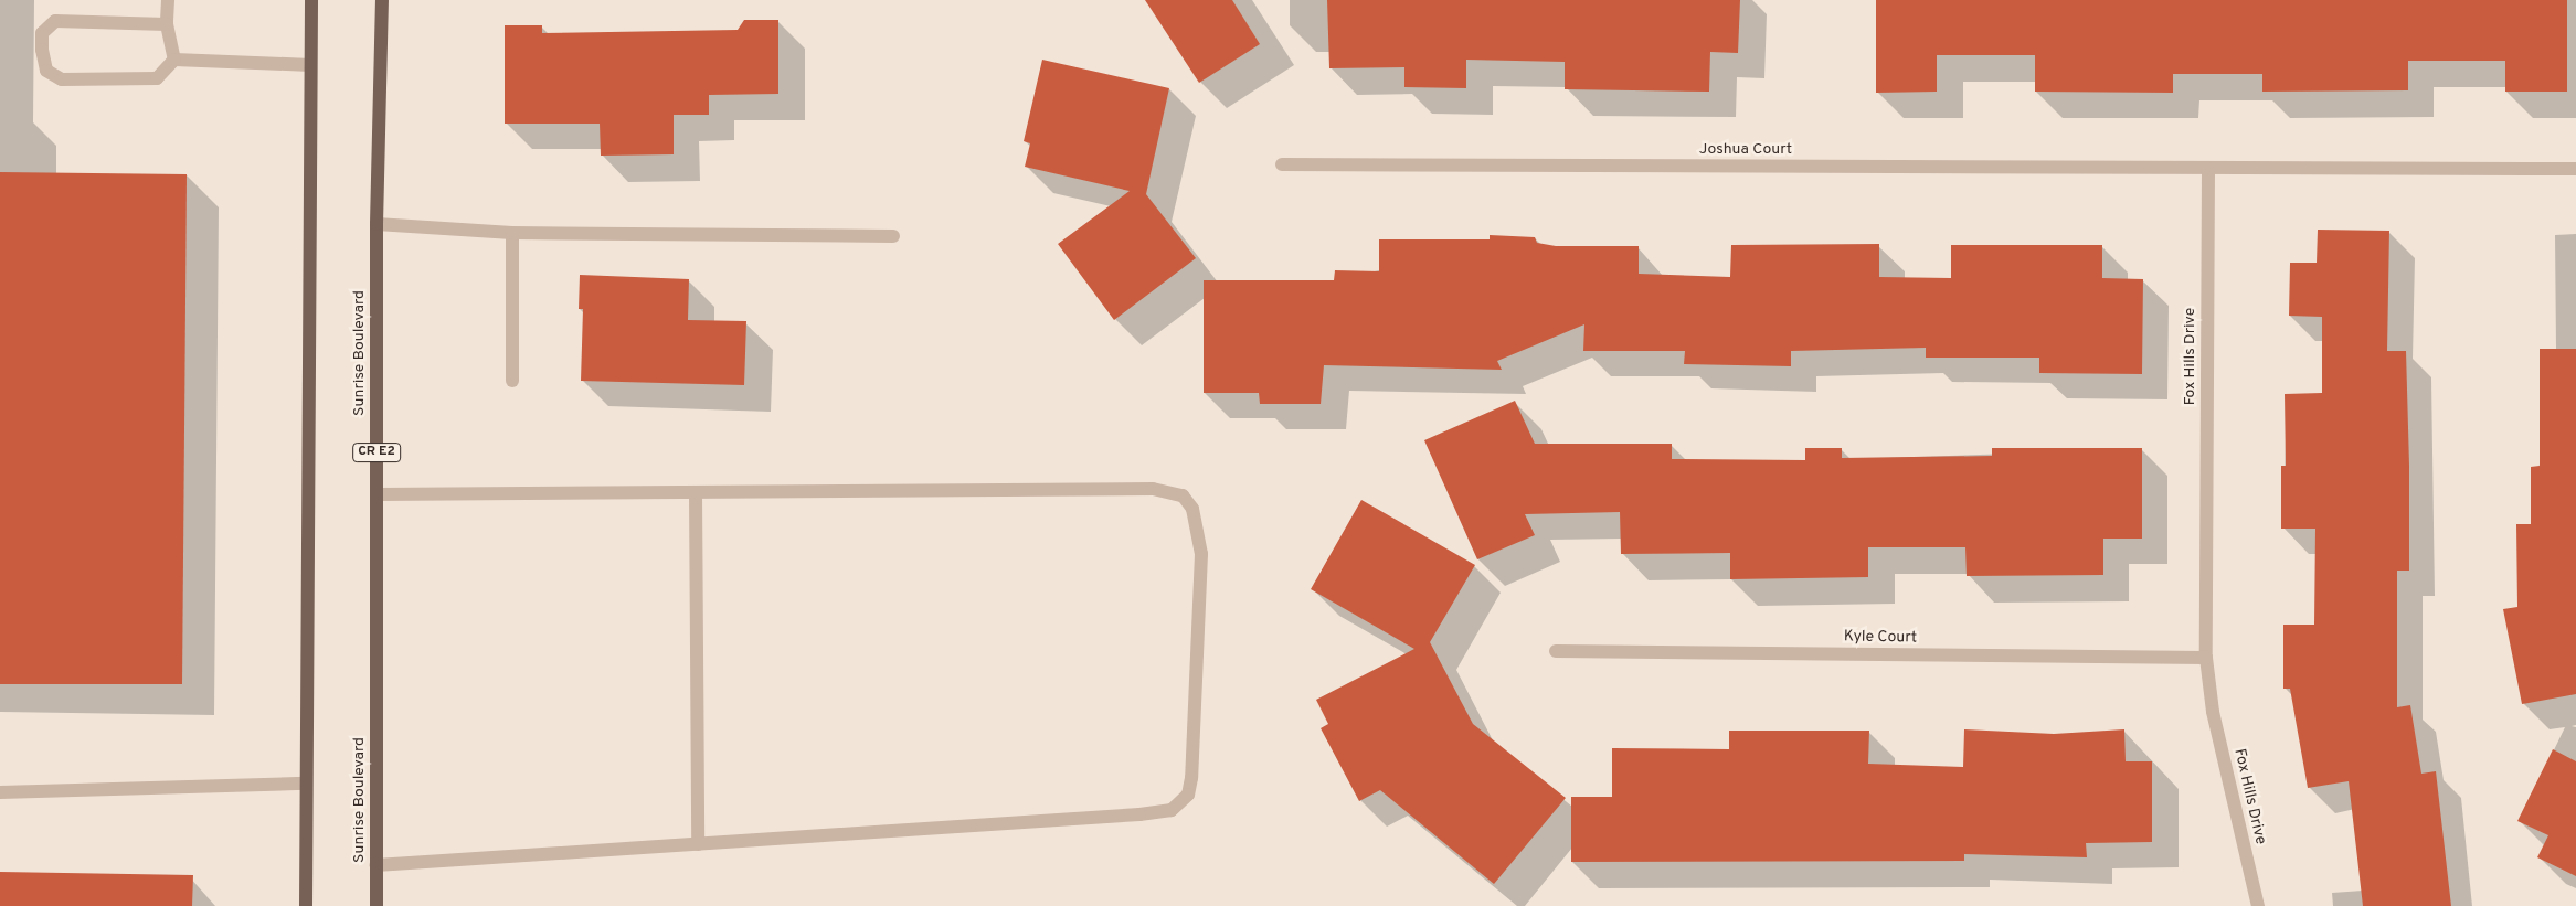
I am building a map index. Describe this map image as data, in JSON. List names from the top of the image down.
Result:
{
  "streets": {
    "main road": ["Sunrise Boulevard", "CR E2"],
    "street": ["Joshua Court", "Fox Hills Drive", "Kyle Court"]
  },
  "crossings": [
    ["Joshua Court", "Fox Hills Drive"],
    ["Fox Hills Drive", "Kyle Court"]
  ]
}
